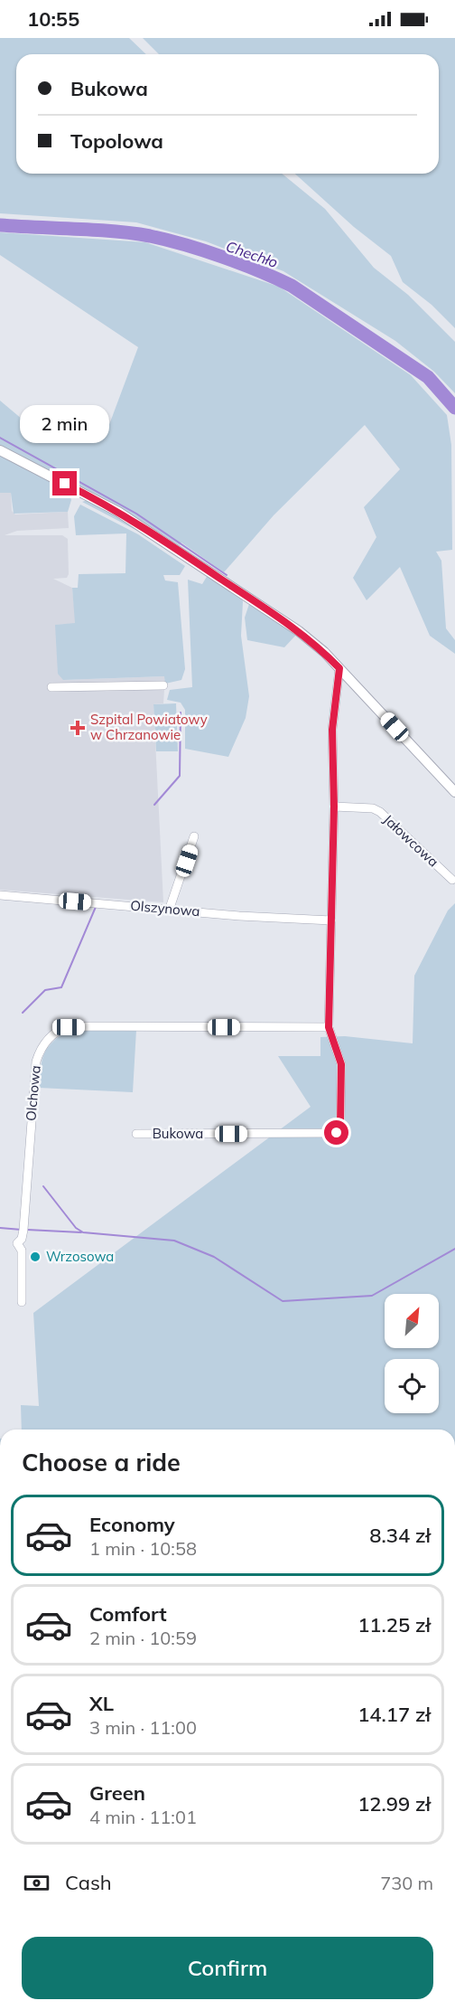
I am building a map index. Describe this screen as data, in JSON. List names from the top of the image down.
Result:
{
  "streets": {
    "street": [
      "Jałowcowa",
      "Olszynowa",
      "Olchowa",
      "Bukowa"
    ]
  },
  "crossings": [
    ["Jałowcowa", "Bukowa"],
    ["Olszynowa", "Bukowa"],
    ["Olchowa", "Bukowa"]
  ],
  "water": ["Chechło"],
  "places": {
    "health": ["Szpital Powiatowy w Chrzanowie"],
    "other": ["Wrzosowa"]
  },
  "north": "top right",
  "page": {
    "status": "10:55",
    "banner": ["Bukowa", "Topolowa"],
    "bubble": "2 min",
    "heading": "Choose a ride",
    "list": [
      {
        "name": "Economy",
        "note": "1 min · 10:58",
        "value": "8.34 zł"
      },
      {
        "name": "Comfort",
        "note": "2 min · 10:59",
        "value": "11.25 zł"
      },
      {
        "name": "XL",
        "note": "3 min · 11:00",
        "value": "14.17 zł"
      },
      {
        "name": "Green",
        "note": "4 min · 11:01",
        "value": "12.99 zł"
      }
    ],
    "pay": ["Cash", "730 m"],
    "buttons": "Confirm"
  }
}
